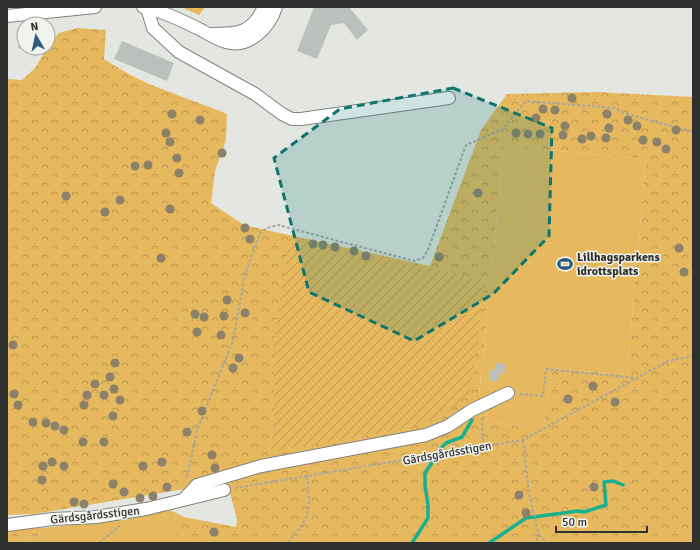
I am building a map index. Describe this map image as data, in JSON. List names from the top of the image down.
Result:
{
  "streets": {
    "street": ["Gärdsgårdsstigen"]
  },
  "places": {
    "sports": ["Lillhagsparkens idrottsplats"]
  },
  "scale_bar": "50 m",
  "north": "top"
}
